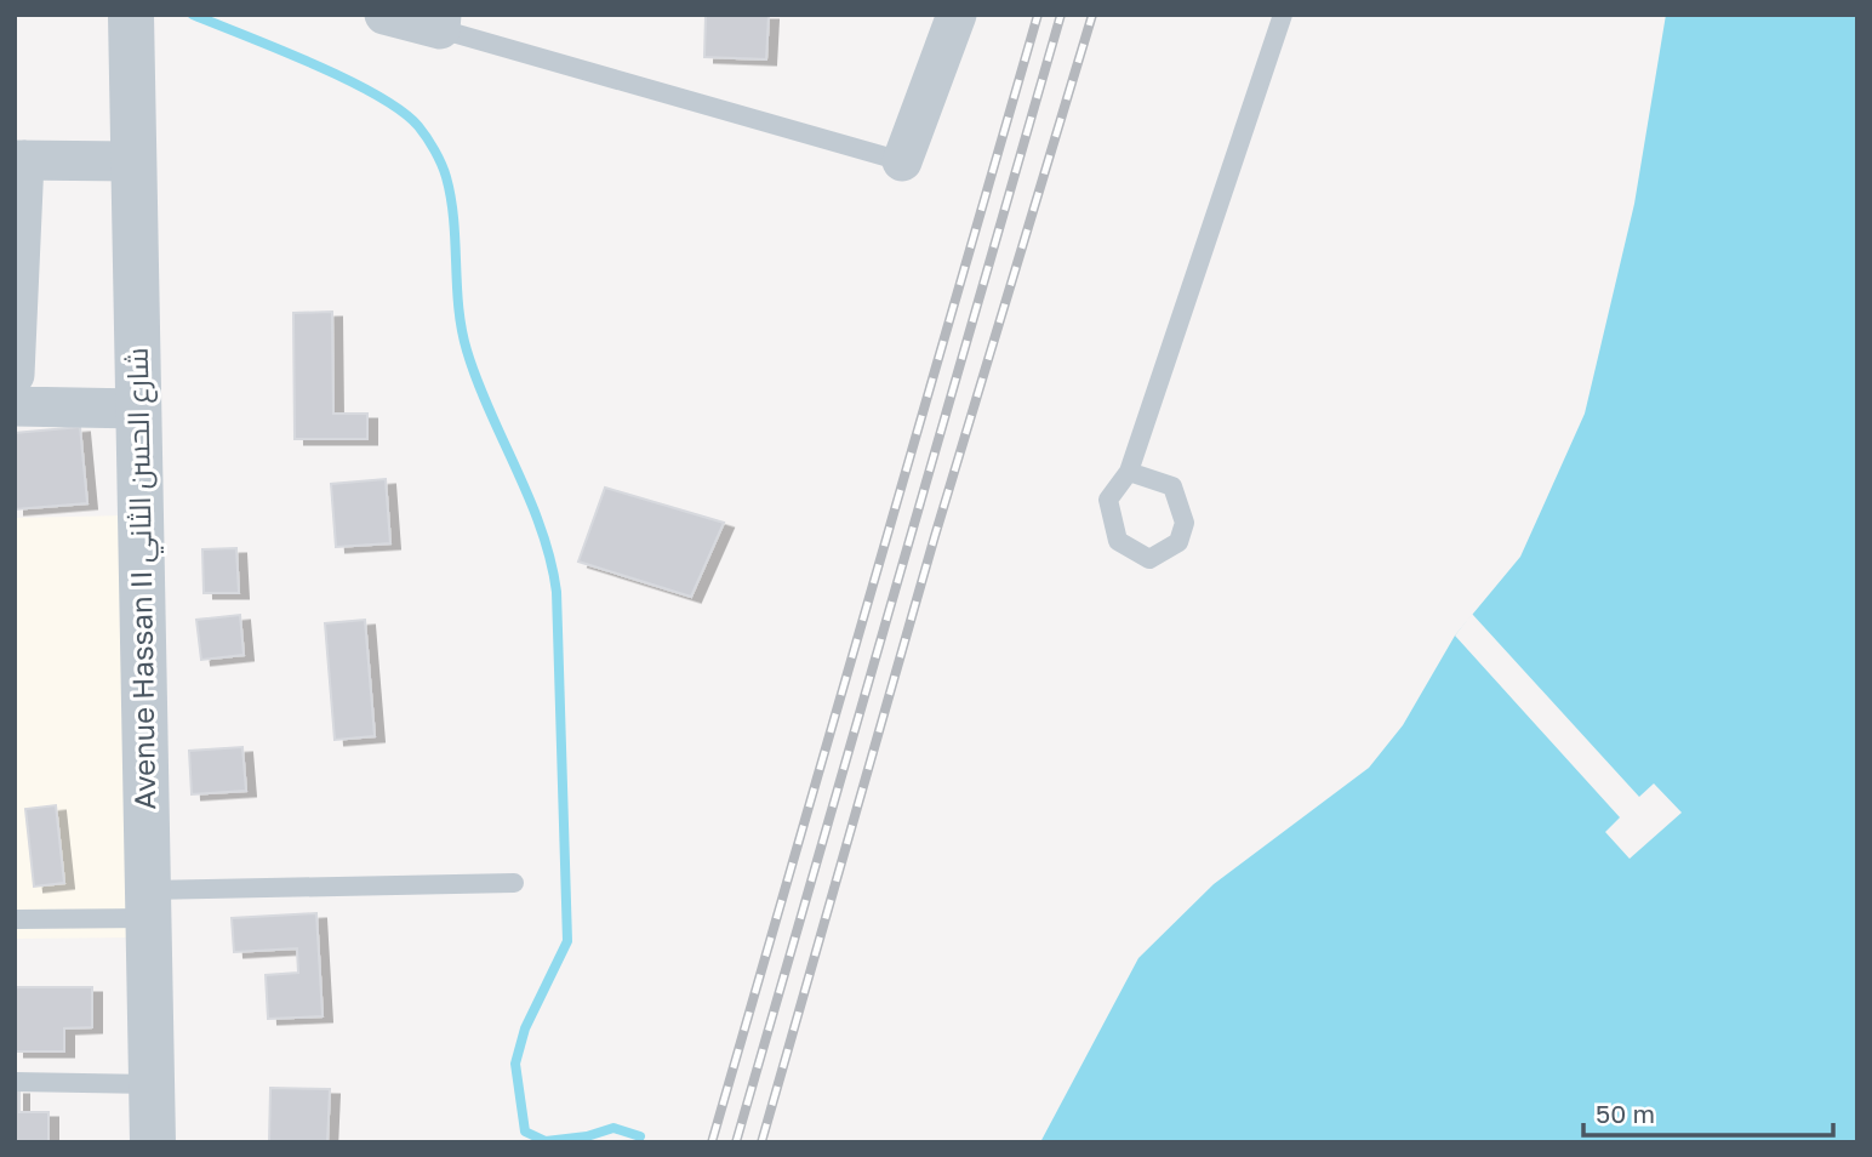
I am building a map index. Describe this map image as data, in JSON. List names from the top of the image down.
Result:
{
  "streets": {
    "street": ["Avenue Hassan II شارع الحسن الثاني"]
  },
  "scale_bar": "50 m"
}
